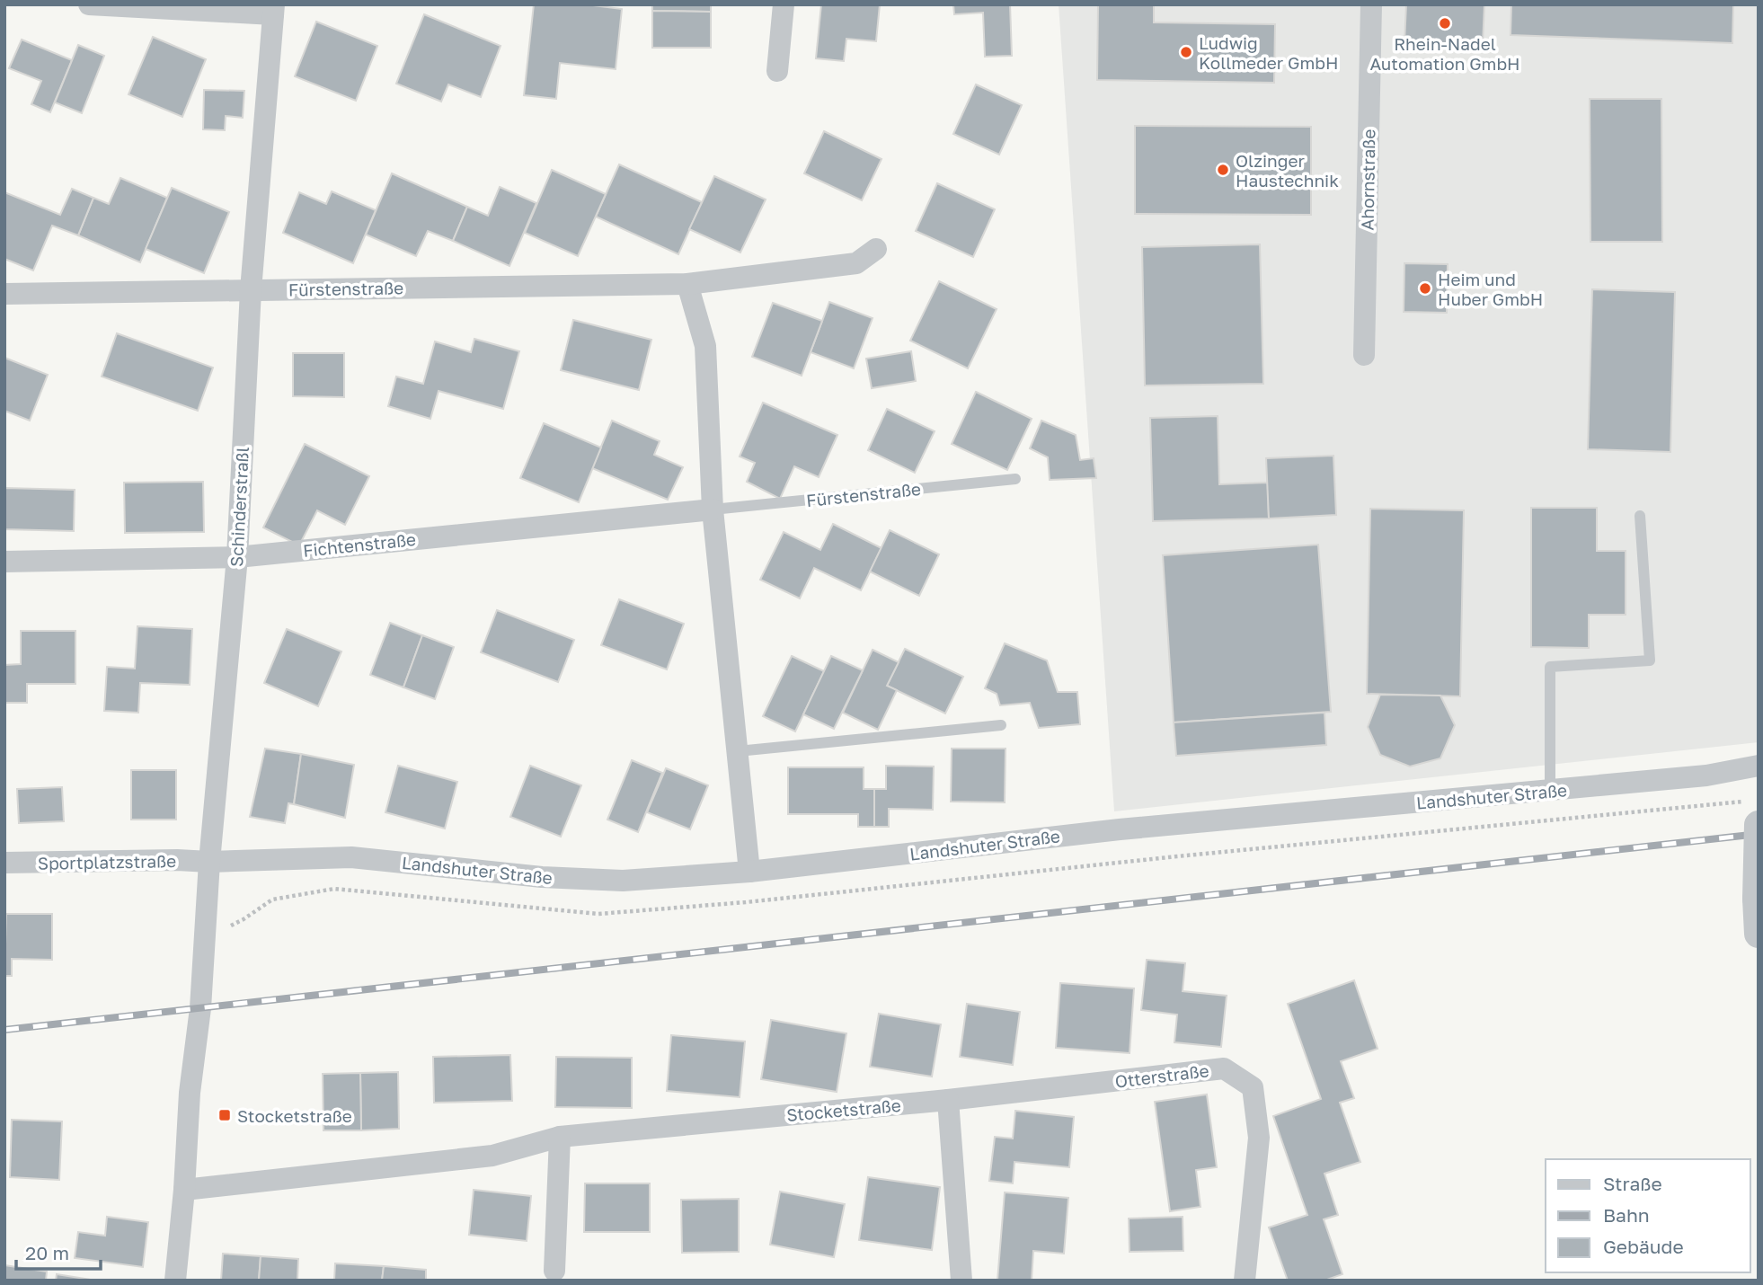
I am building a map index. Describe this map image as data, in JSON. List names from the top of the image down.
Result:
{
  "streets": {
    "street": [
      "Ahornstraße",
      "Fürstenstraße",
      "Schinderstraßl",
      "Fichtenstraße",
      "Landshuter Straße",
      "Sportplatzstraße",
      "Otterstraße",
      "Stocketstraße"
    ]
  },
  "crossings": [
    ["Fürstenstraße", "Schinderstraßl"],
    ["Fürstenstraße", "Fichtenstraße"],
    ["Schinderstraßl", "Fichtenstraße"],
    ["Schinderstraßl", "Landshuter Straße"],
    ["Schinderstraßl", "Sportplatzstraße"],
    ["Schinderstraßl", "Stocketstraße"],
    ["Landshuter Straße", "Sportplatzstraße"],
    ["Otterstraße", "Stocketstraße"]
  ],
  "places": {
    "other": [
      "Rhein-Nadel Automation GmbH",
      "Ludwig Kollmeder GmbH",
      "Olzinger Haustechnik",
      "Heim und Huber GmbH"
    ],
    "transit": ["Stocketstraße"]
  },
  "legend": ["Straße", "Bahn", "Gebäude"],
  "scale_bar": "20 m"
}
